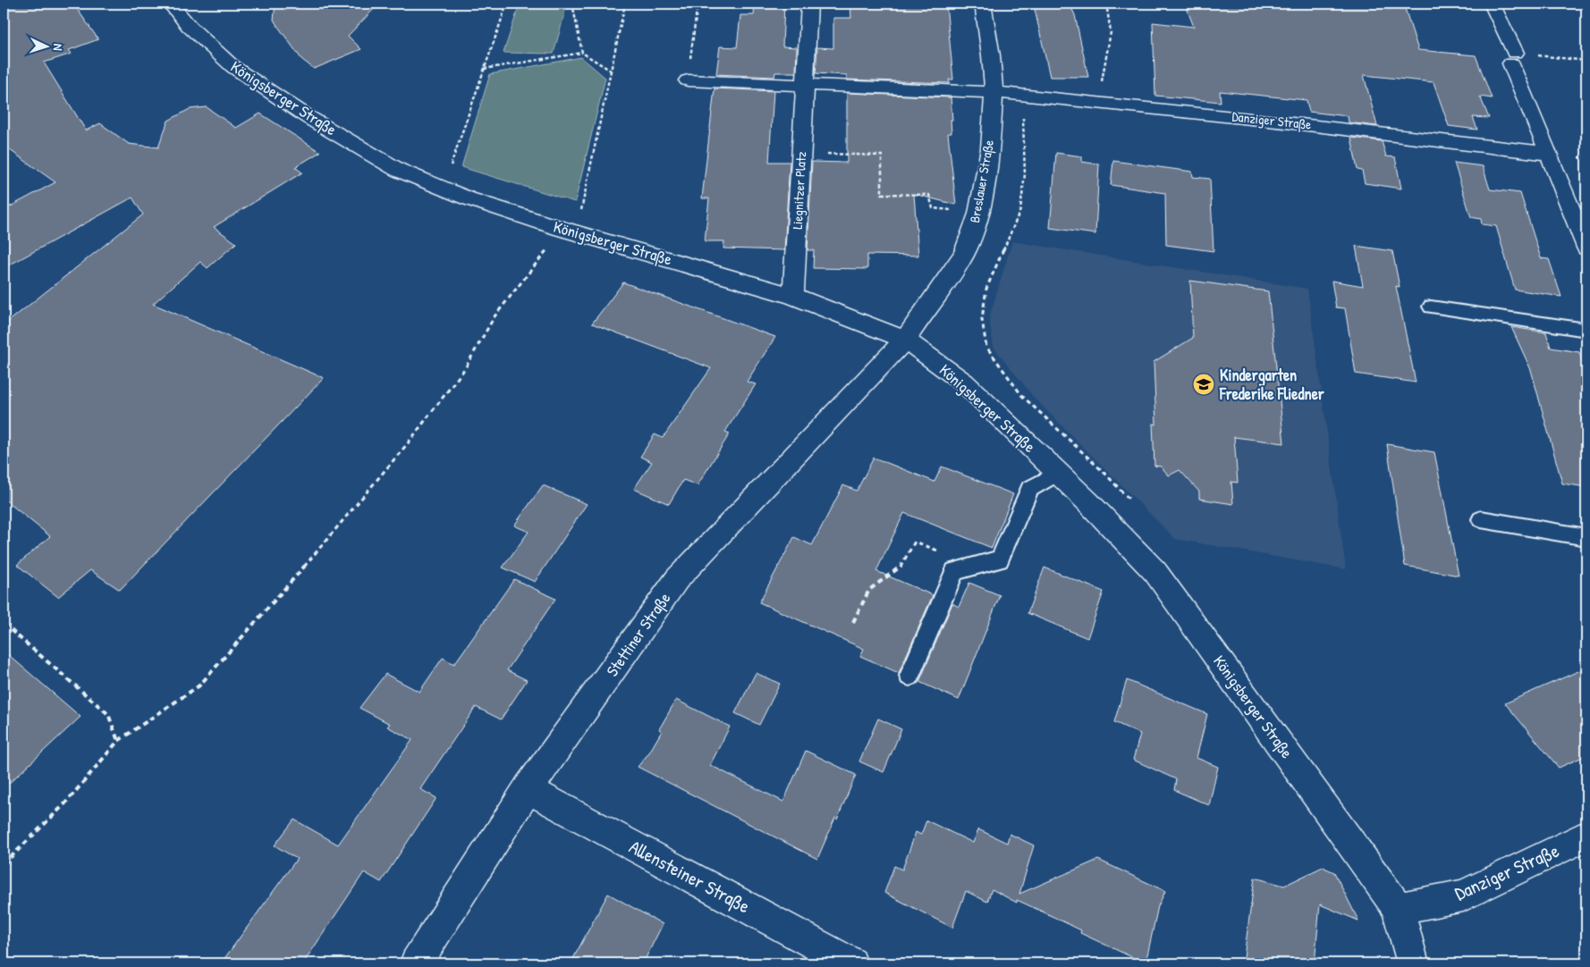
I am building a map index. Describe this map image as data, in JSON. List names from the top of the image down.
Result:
{
  "streets": {
    "street": [
      "Königsberger Straße",
      "Danziger Straße",
      "Breslauer Straße",
      "Liegnitzer Platz",
      "Stettiner Straße",
      "Allensteiner Straße"
    ]
  },
  "crossings": [
    ["Königsberger Straße", "Danziger Straße"],
    ["Königsberger Straße", "Breslauer Straße"],
    ["Königsberger Straße", "Liegnitzer Platz"],
    ["Königsberger Straße", "Stettiner Straße"],
    ["Danziger Straße", "Breslauer Straße"],
    ["Breslauer Straße", "Stettiner Straße"],
    ["Stettiner Straße", "Allensteiner Straße"]
  ],
  "places": {
    "school or university": ["Kindergarten Frederike Fliedner"]
  },
  "north": "right"
}
